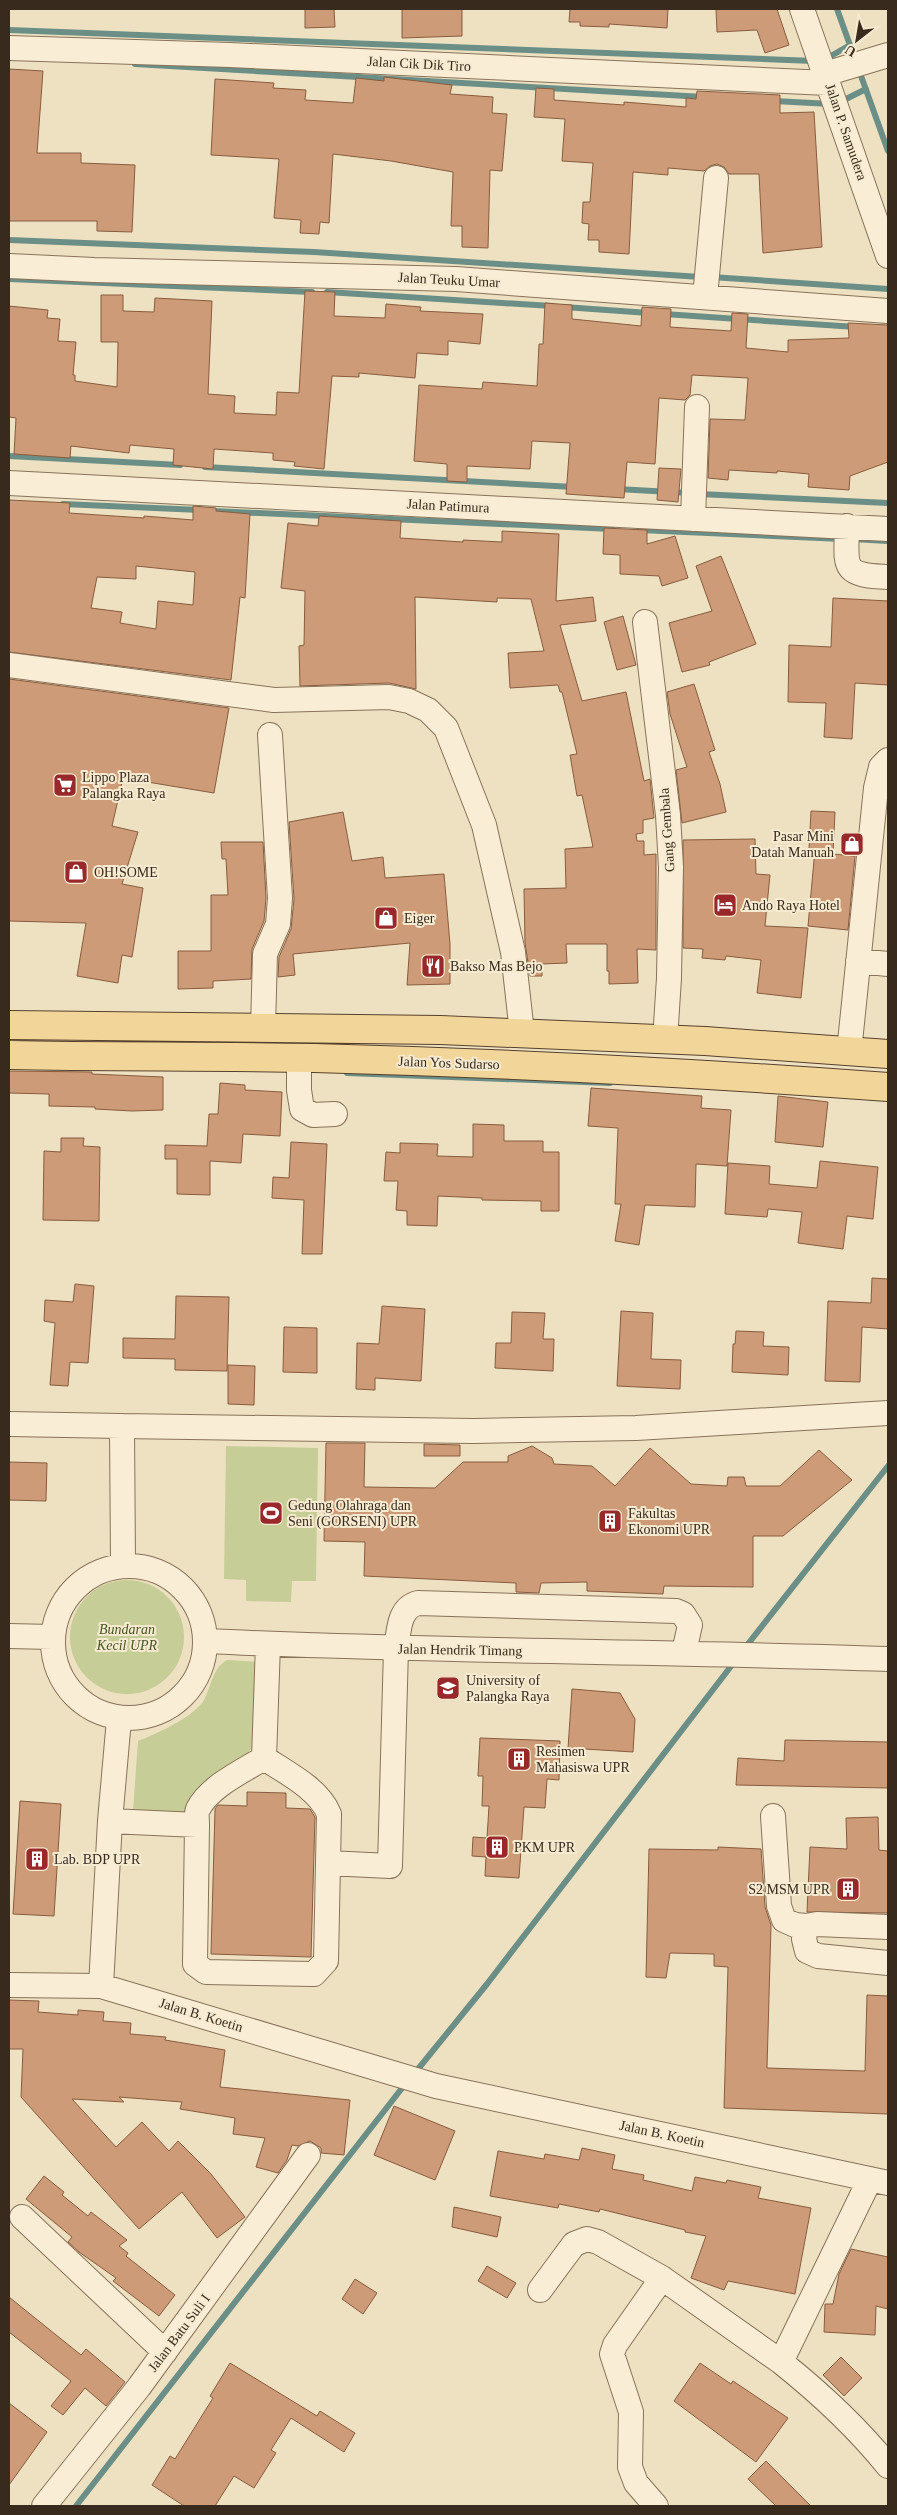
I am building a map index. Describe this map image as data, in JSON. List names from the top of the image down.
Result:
{
  "streets": {
    "main road": ["Jalan Yos Sudarso"],
    "street": [
      "Jalan Cik Dik Tiro",
      "Jalan P. Samudera",
      "Jalan Teuku Umar",
      "Jalan Patimura",
      "Gang Gembala",
      "Jalan Hendrik Timang",
      "Jalan B. Koetin",
      "Jalan Batu Suli I"
    ]
  },
  "crossings": [
    ["Jalan Cik Dik Tiro", "Jalan P. Samudera"]
  ],
  "parks": ["Bundaran Kecil UPR"],
  "places": {
    "supermarket": ["Lippo Plaza Palangka Raya"],
    "shop": ["Pasar Mini Datah Manuah", "OH!SOME", "Eiger"],
    "hotel": ["Ando Raya Hotel"],
    "restaurant": ["Bakso Mas Bejo"],
    "sports": ["Gedung Olahraga dan Seni (GORSENI) UPR"],
    "building": [
      "Fakultas Ekonomi UPR",
      "Resimen Mahasiswa UPR",
      "PKM UPR",
      "Lab. BDP UPR",
      "S2 MSM UPR"
    ],
    "school or university": ["University of Palangka Raya"]
  },
  "north": "bottom left"
}
